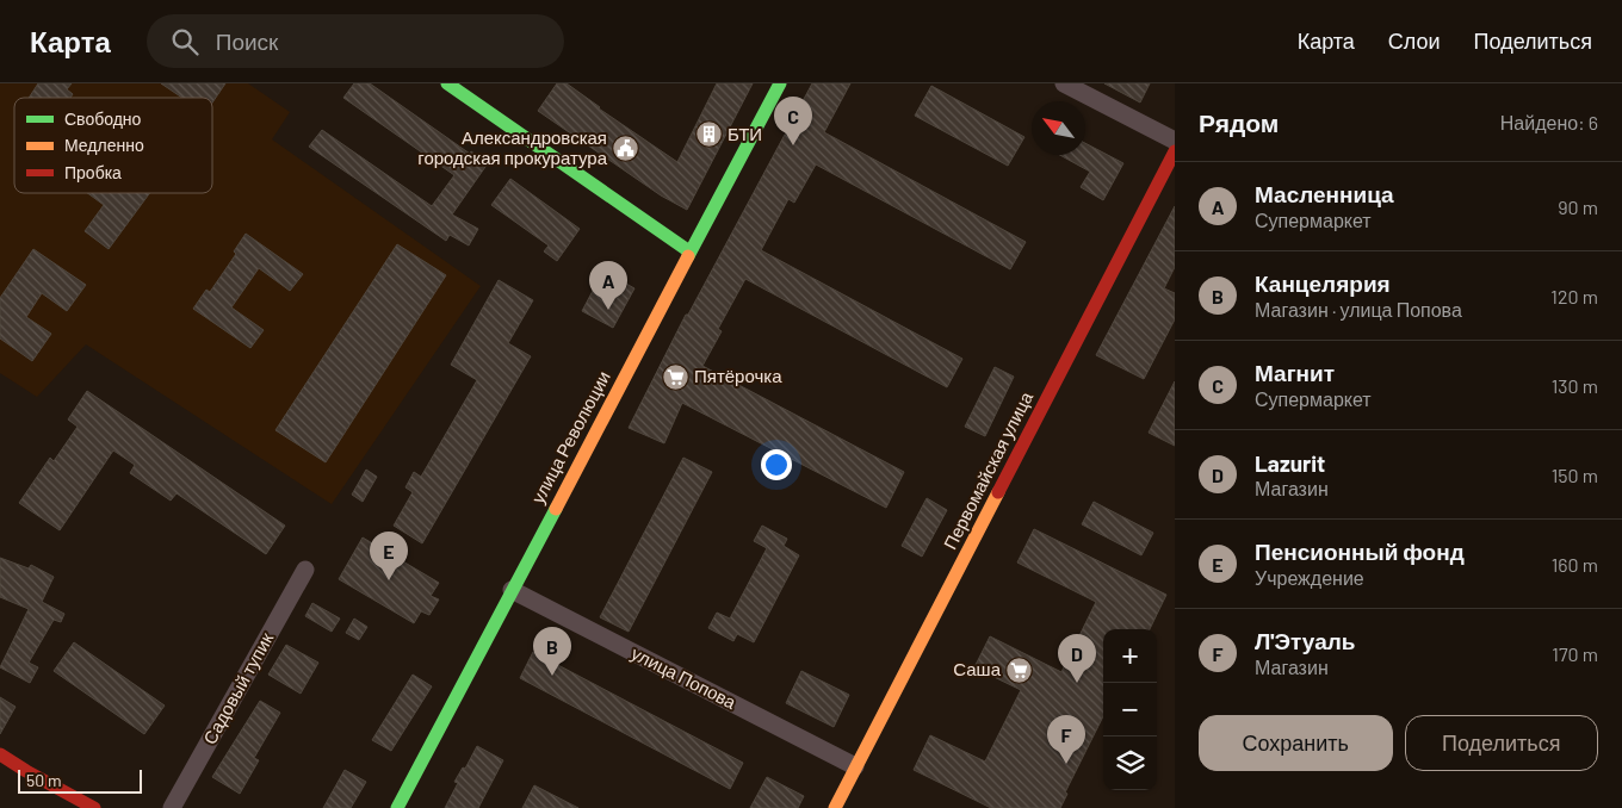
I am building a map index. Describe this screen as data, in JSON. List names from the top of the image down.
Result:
{
  "streets": {
    "street": [
      "улица Революции",
      "Первомайская улица",
      "улица Попова",
      "Садовый тупик"
    ]
  },
  "crossings": [
    ["улица Революции", "улица Попова"],
    ["Первомайская улица", "улица Попова"]
  ],
  "places": {
    "building": ["БТИ"],
    "public building": ["Александровская городская прокуратура"],
    "supermarket": ["Пятёрочка", "Саша"]
  },
  "legend": ["Свободно", "Медленно", "Пробка"],
  "scale_bar": "50 m",
  "north": "top left",
  "page": {
    "header": "Карта",
    "search": "Поиск",
    "nav": ["Карта", "Слои", "Поделиться"],
    "heading": ["Рядом", "Найдено: 6"],
    "pins": [
      "C",
      "A",
      "E",
      "B",
      "D",
      "F"
    ],
    "list": [
      {
        "mark": "A",
        "name": "Масленница",
        "note": "Супермаркет",
        "value": "90 m"
      },
      {
        "mark": "B",
        "name": "Канцелярия",
        "note": "Магазин · улица Попова",
        "value": "120 m"
      },
      {
        "mark": "C",
        "name": "Магнит",
        "note": "Супермаркет",
        "value": "130 m"
      },
      {
        "mark": "D",
        "name": "Lazurit",
        "note": "Магазин",
        "value": "150 m"
      },
      {
        "mark": "E",
        "name": "Пенсионный фонд",
        "note": "Учреждение",
        "value": "160 m"
      },
      {
        "mark": "F",
        "name": "Л'Этуаль",
        "note": "Магазин",
        "value": "170 m"
      }
    ],
    "map_buttons": ["+", "−"],
    "buttons": ["Сохранить", "Поделиться"],
    "scale": "50 m"
  }
}
